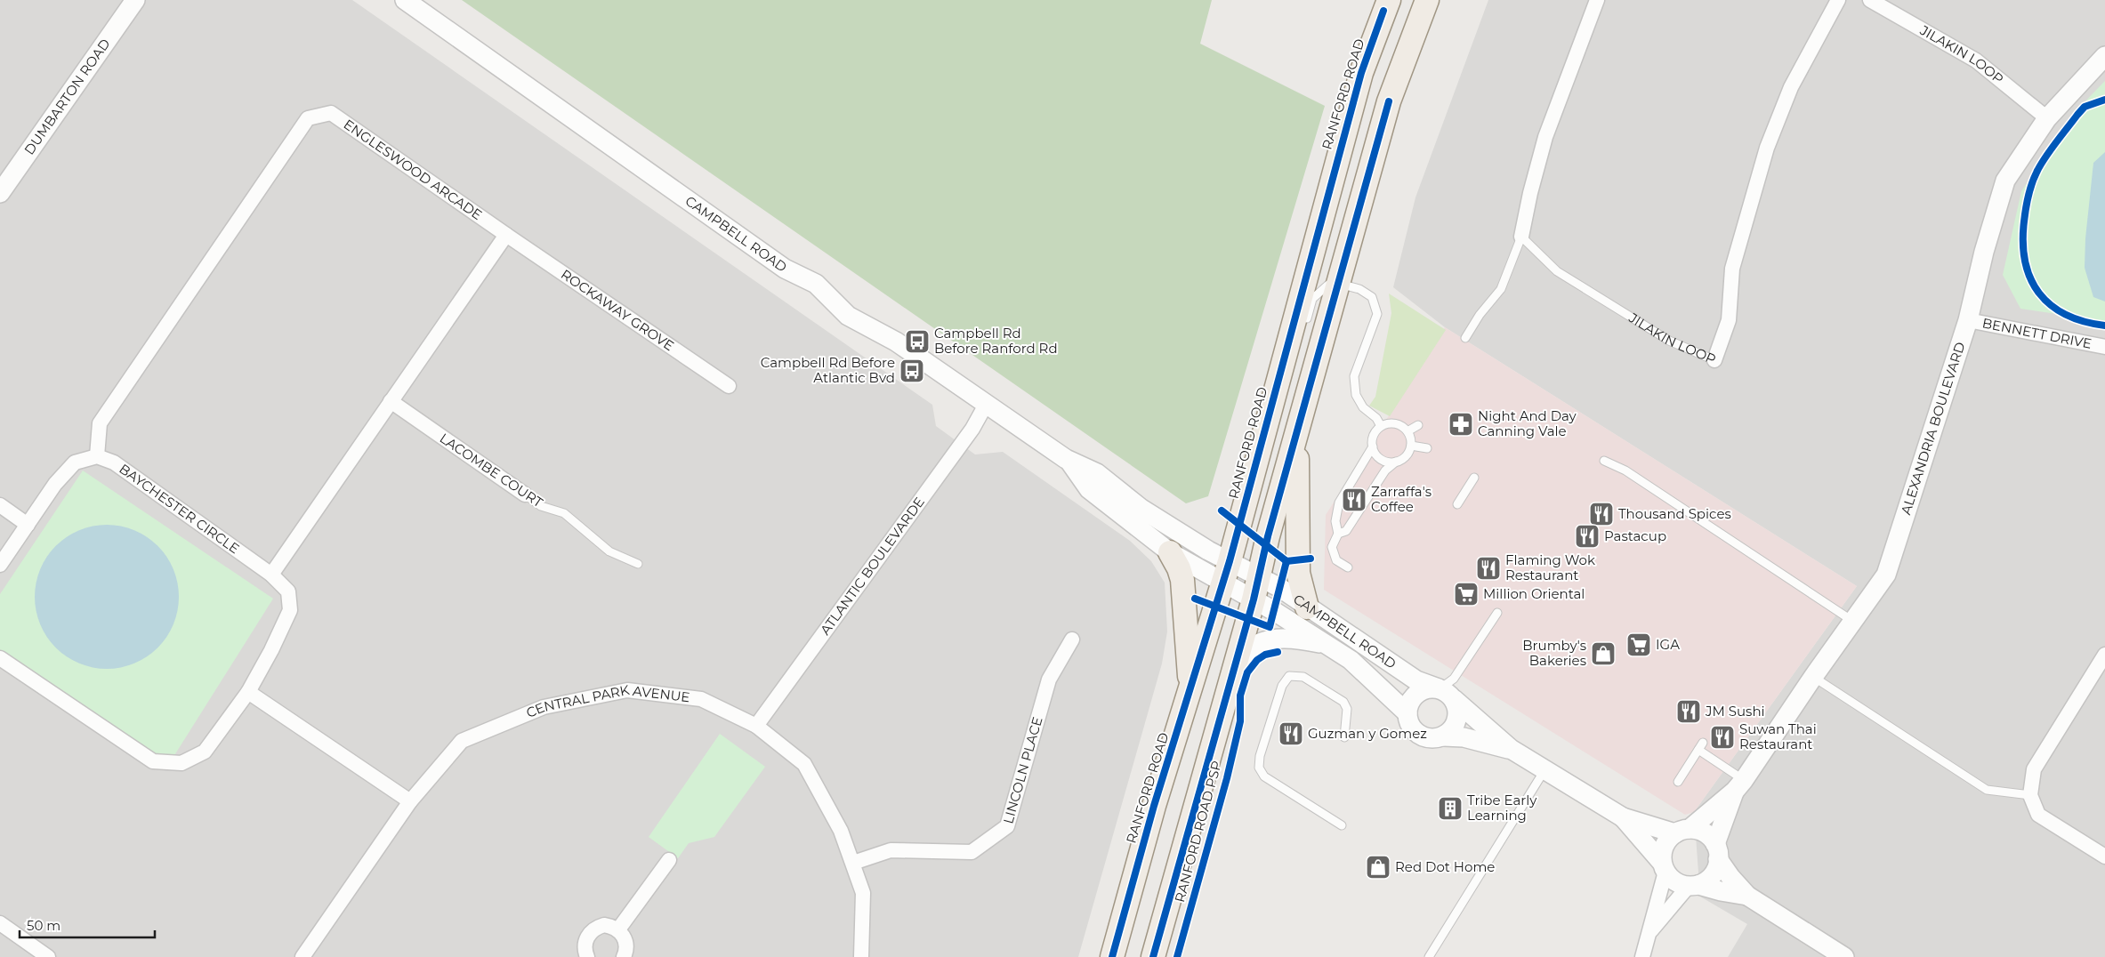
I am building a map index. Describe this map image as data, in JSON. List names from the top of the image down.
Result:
{
  "streets": {
    "main road": ["RANFORD ROAD"],
    "street": [
      "JILAKIN LOOP",
      "DUMBARTON ROAD",
      "ENGLESWOOD ARCADE",
      "CAMPBELL ROAD",
      "ROCKAWAY GROVE",
      "BENNETT DRIVE",
      "ALEXANDRIA BOULEVARD",
      "LACOMBE COURT",
      "BAYCHESTER CIRCLE",
      "ATLANTIC BOULEVARDE",
      "CENTRAL PARK AVENUE",
      "LINCOLN PLACE"
    ],
    "cycle path": ["RANFORD ROAD PSP"]
  },
  "crossings": [
    ["JILAKIN LOOP", "ALEXANDRIA BOULEVARD"],
    ["RANFORD ROAD", "CAMPBELL ROAD"],
    ["ENGLESWOOD ARCADE", "ROCKAWAY GROVE"],
    ["ENGLESWOOD ARCADE", "BAYCHESTER CIRCLE"],
    ["CAMPBELL ROAD", "ALEXANDRIA BOULEVARD"],
    ["CAMPBELL ROAD", "ATLANTIC BOULEVARDE"],
    ["BENNETT DRIVE", "ALEXANDRIA BOULEVARD"],
    ["ATLANTIC BOULEVARDE", "CENTRAL PARK AVENUE"],
    ["CENTRAL PARK AVENUE", "LINCOLN PLACE"]
  ],
  "places": {
    "bus stop": ["Campbell Rd Before Ranford Rd", "Campbell Rd Before Atlantic Bvd"],
    "pharmacy": ["Night And Day Canning Vale"],
    "restaurant": [
      "Zarraffa's Coffee",
      "Thousand Spices",
      "Pastacup",
      "Flaming Wok Restaurant",
      "JM Sushi",
      "Guzman y Gomez",
      "Suwan Thai Restaurant"
    ],
    "supermarket": ["Million Oriental", "IGA"],
    "shop": ["Brumby's Bakeries", "Red Dot Home"],
    "building": ["Tribe Early Learning"]
  },
  "scale_bar": "50 m"
}
